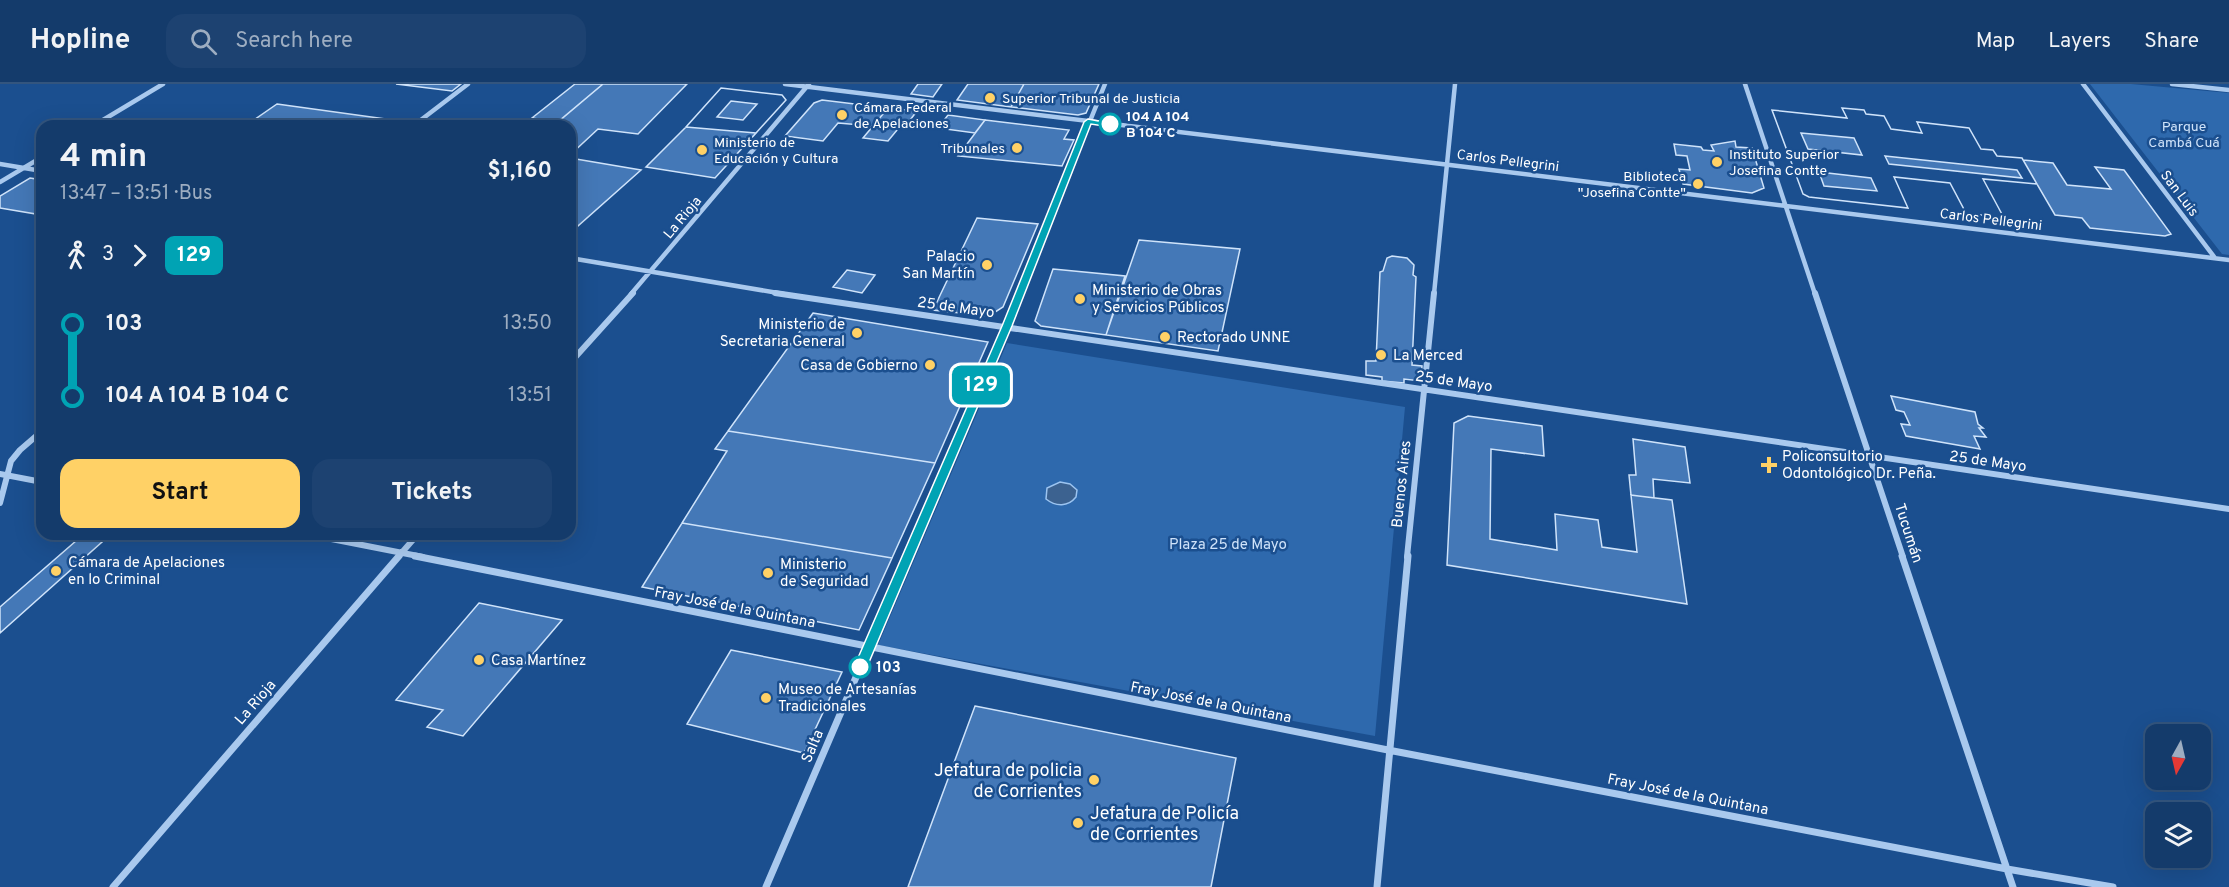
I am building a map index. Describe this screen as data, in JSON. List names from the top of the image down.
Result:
{
  "streets": {
    "street": [
      "Carlos Pellegrini",
      "San Luis",
      "La Rioja",
      "25 de Mayo",
      "Buenos Aires",
      "Tucumán",
      "Fray José de la Quintana",
      "Salta"
    ]
  },
  "crossings": [
    ["Carlos Pellegrini", "San Luis"],
    ["Carlos Pellegrini", "La Rioja"],
    ["Carlos Pellegrini", "Buenos Aires"],
    ["Carlos Pellegrini", "Tucumán"],
    ["Carlos Pellegrini", "Salta"],
    ["La Rioja", "25 de Mayo"],
    ["La Rioja", "Fray José de la Quintana"],
    ["25 de Mayo", "Buenos Aires"],
    ["25 de Mayo", "Tucumán"],
    ["25 de Mayo", "Salta"],
    ["Buenos Aires", "Fray José de la Quintana"],
    ["Tucumán", "Fray José de la Quintana"],
    ["Fray José de la Quintana", "Salta"]
  ],
  "parks": ["Parque Cambá Cuá", "Plaza 25 de Mayo"],
  "places": {
    "other": [
      "Superior Tribunal de Justicia",
      "Cámara Federal de Apelaciones",
      "104 A 104 B 104 C",
      "Tribunales",
      "Ministerio de Educación y Cultura",
      "Instituto Superior Josefina Contte",
      "Biblioteca \"Josefina Contte\"",
      "Palacio San Martín",
      "Ministerio de Obras y Servicios Públicos",
      "Ministerio de Secretaria General",
      "Rectorado UNNE",
      "La Merced",
      "Casa de Gobierno",
      "Cámara de Apelaciones en lo Criminal",
      "Ministerio de Seguridad",
      "Casa Martínez",
      "103",
      "Museo de Artesanías Tradicionales",
      "Jefatura de policia de Corrientes",
      "Jefatura de Policía de Corrientes"
    ],
    "health": ["Policonsultorio Odontológico Dr. Peña."]
  },
  "lines": ["bus line 129"],
  "north": "bottom",
  "page": {
    "header": "Hopline",
    "search": "Search here",
    "nav": ["Map", "Layers", "Share"],
    "on_map": "129",
    "heading": ["4 min", "13:47 – 13:51 · Bus", "$1,160"],
    "legs": ["3", "129"],
    "list": [
      {
        "name": "103",
        "value": "13:50"
      },
      {
        "name": "104 A 104 B 104 C",
        "value": "13:51"
      }
    ],
    "buttons": ["Start", "Tickets"]
  }
}
